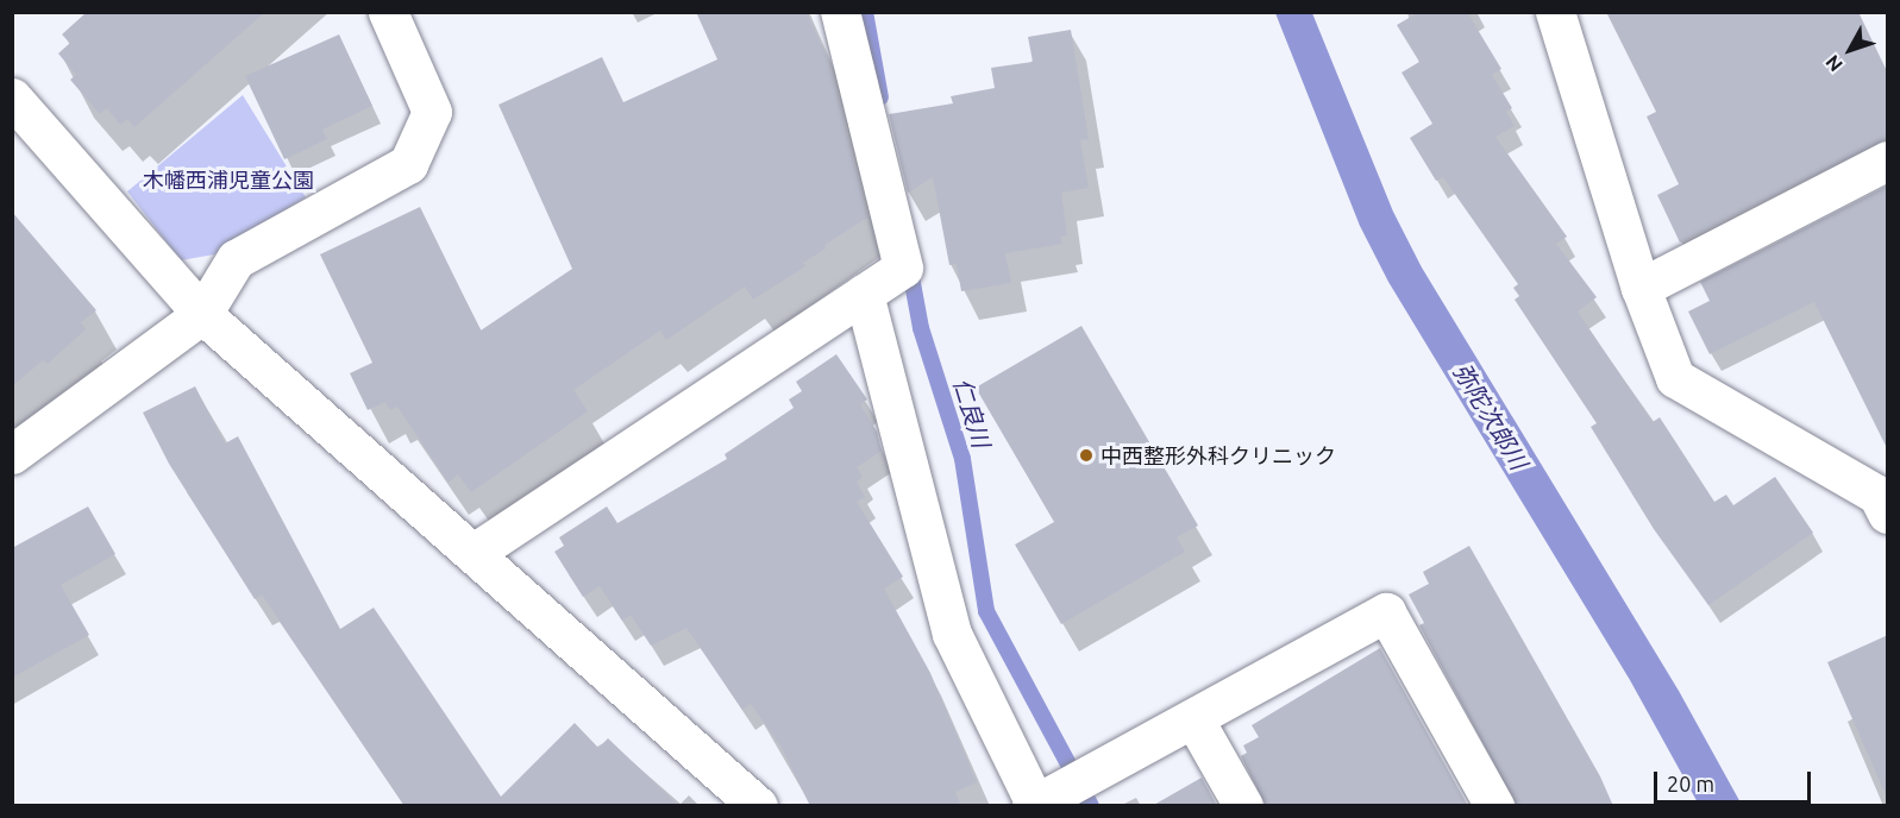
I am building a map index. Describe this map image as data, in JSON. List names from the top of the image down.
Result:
{
  "water": ["仁良川", "弥陀次郎川"],
  "parks": ["木幡西浦児童公園"],
  "places": ["中西整形外科クリニック"],
  "scale_bar": "20 m",
  "north": "bottom left"
}
